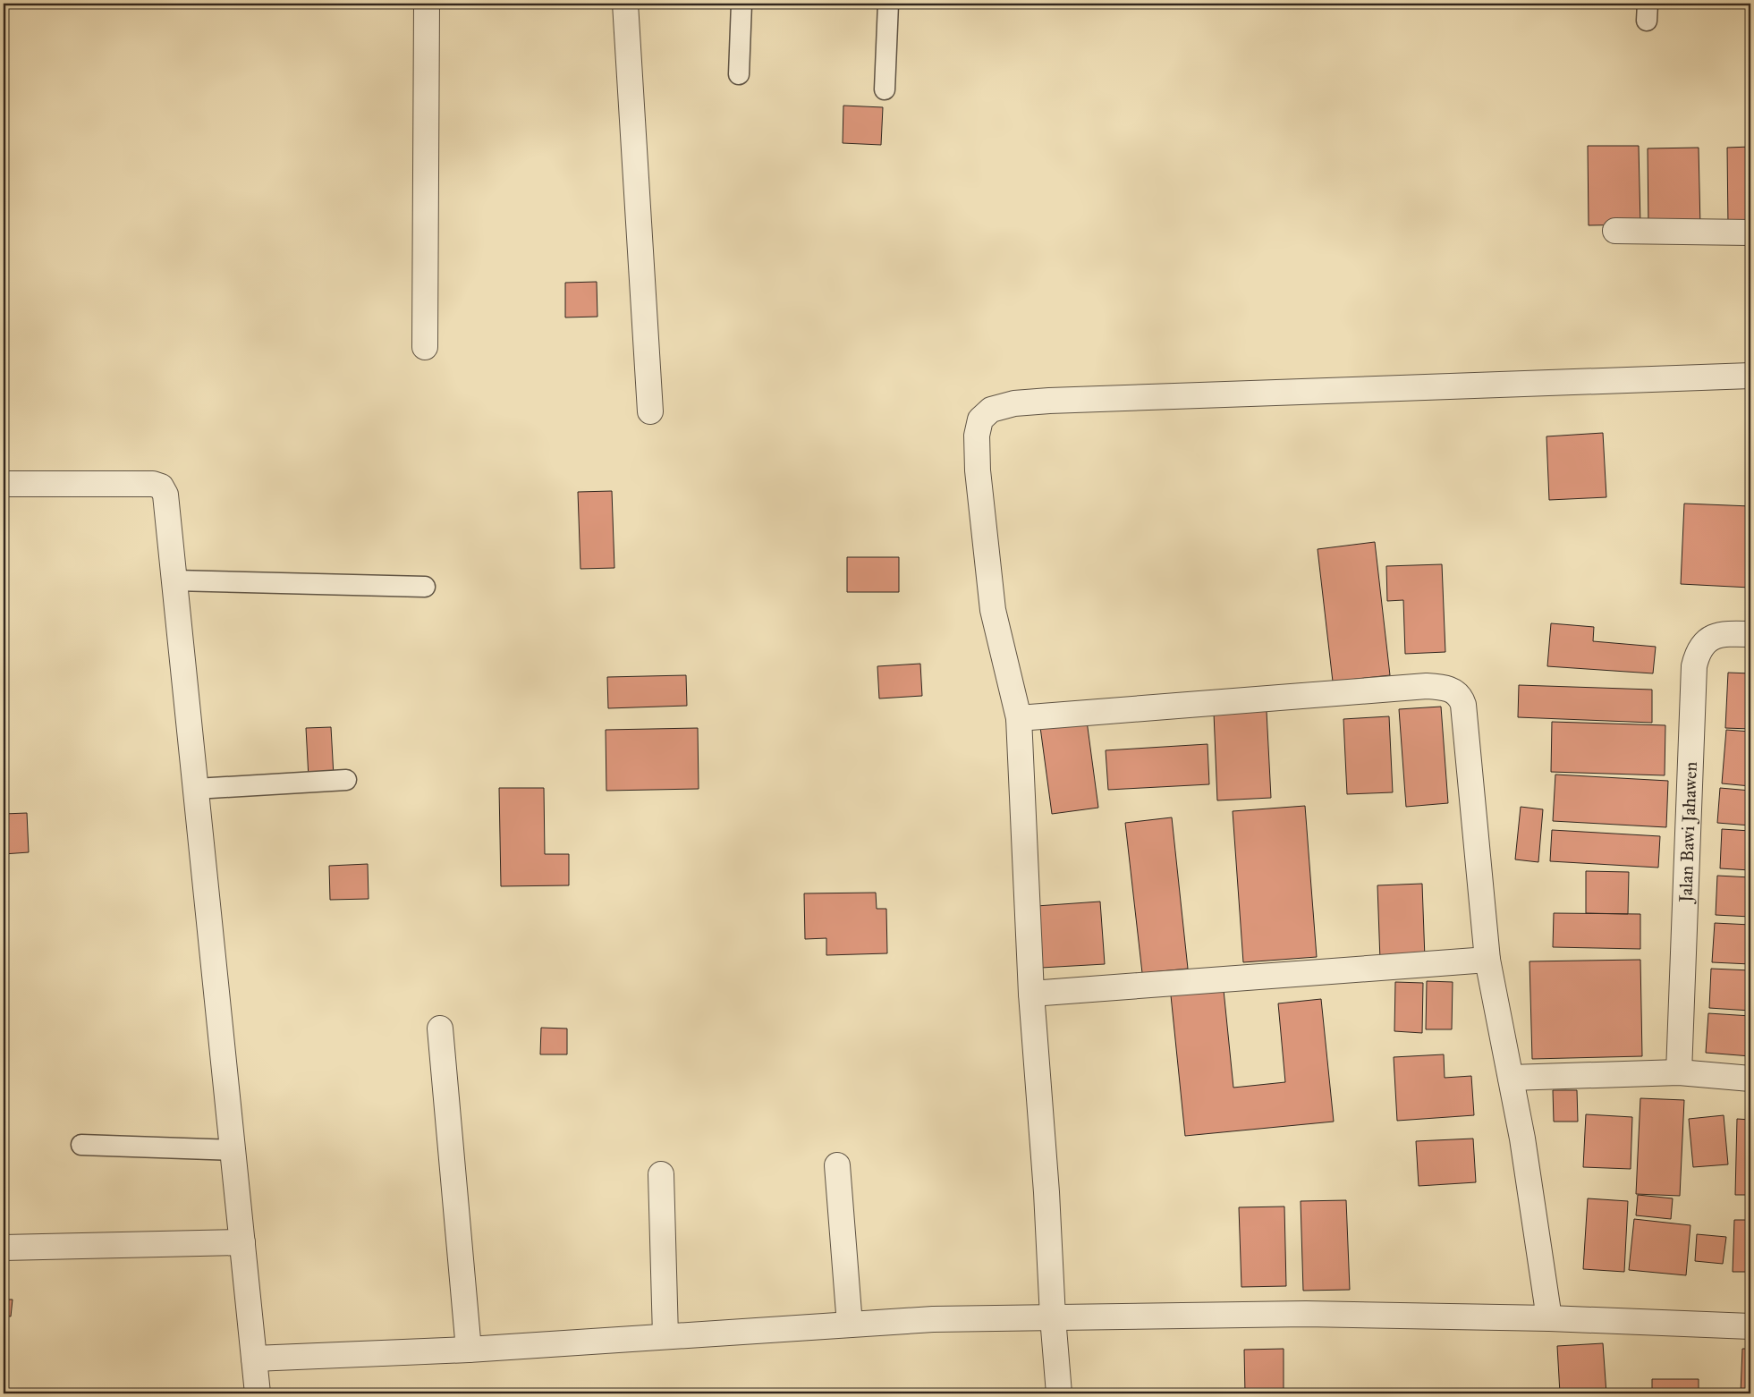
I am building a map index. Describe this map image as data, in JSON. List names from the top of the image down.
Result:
{
  "streets": {
    "street": ["Jalan Bawi Jahawen"]
  }
}
